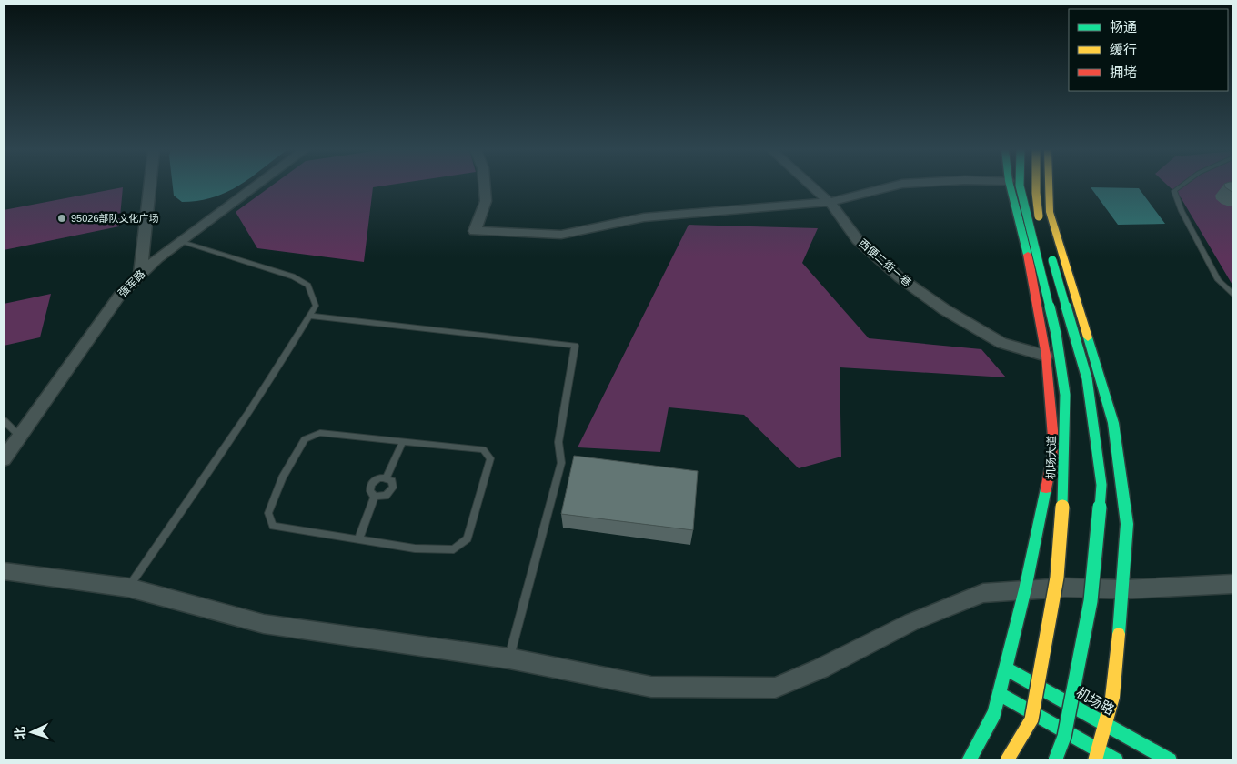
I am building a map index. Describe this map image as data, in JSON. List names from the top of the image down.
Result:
{
  "streets": {
    "main road": ["机场大道", "机场路"],
    "street": ["西便二街一巷", "强军路"]
  },
  "places": ["95026部队文化广场"],
  "legend": ["畅通", "缓行", "拥堵"],
  "north": "left"
}
